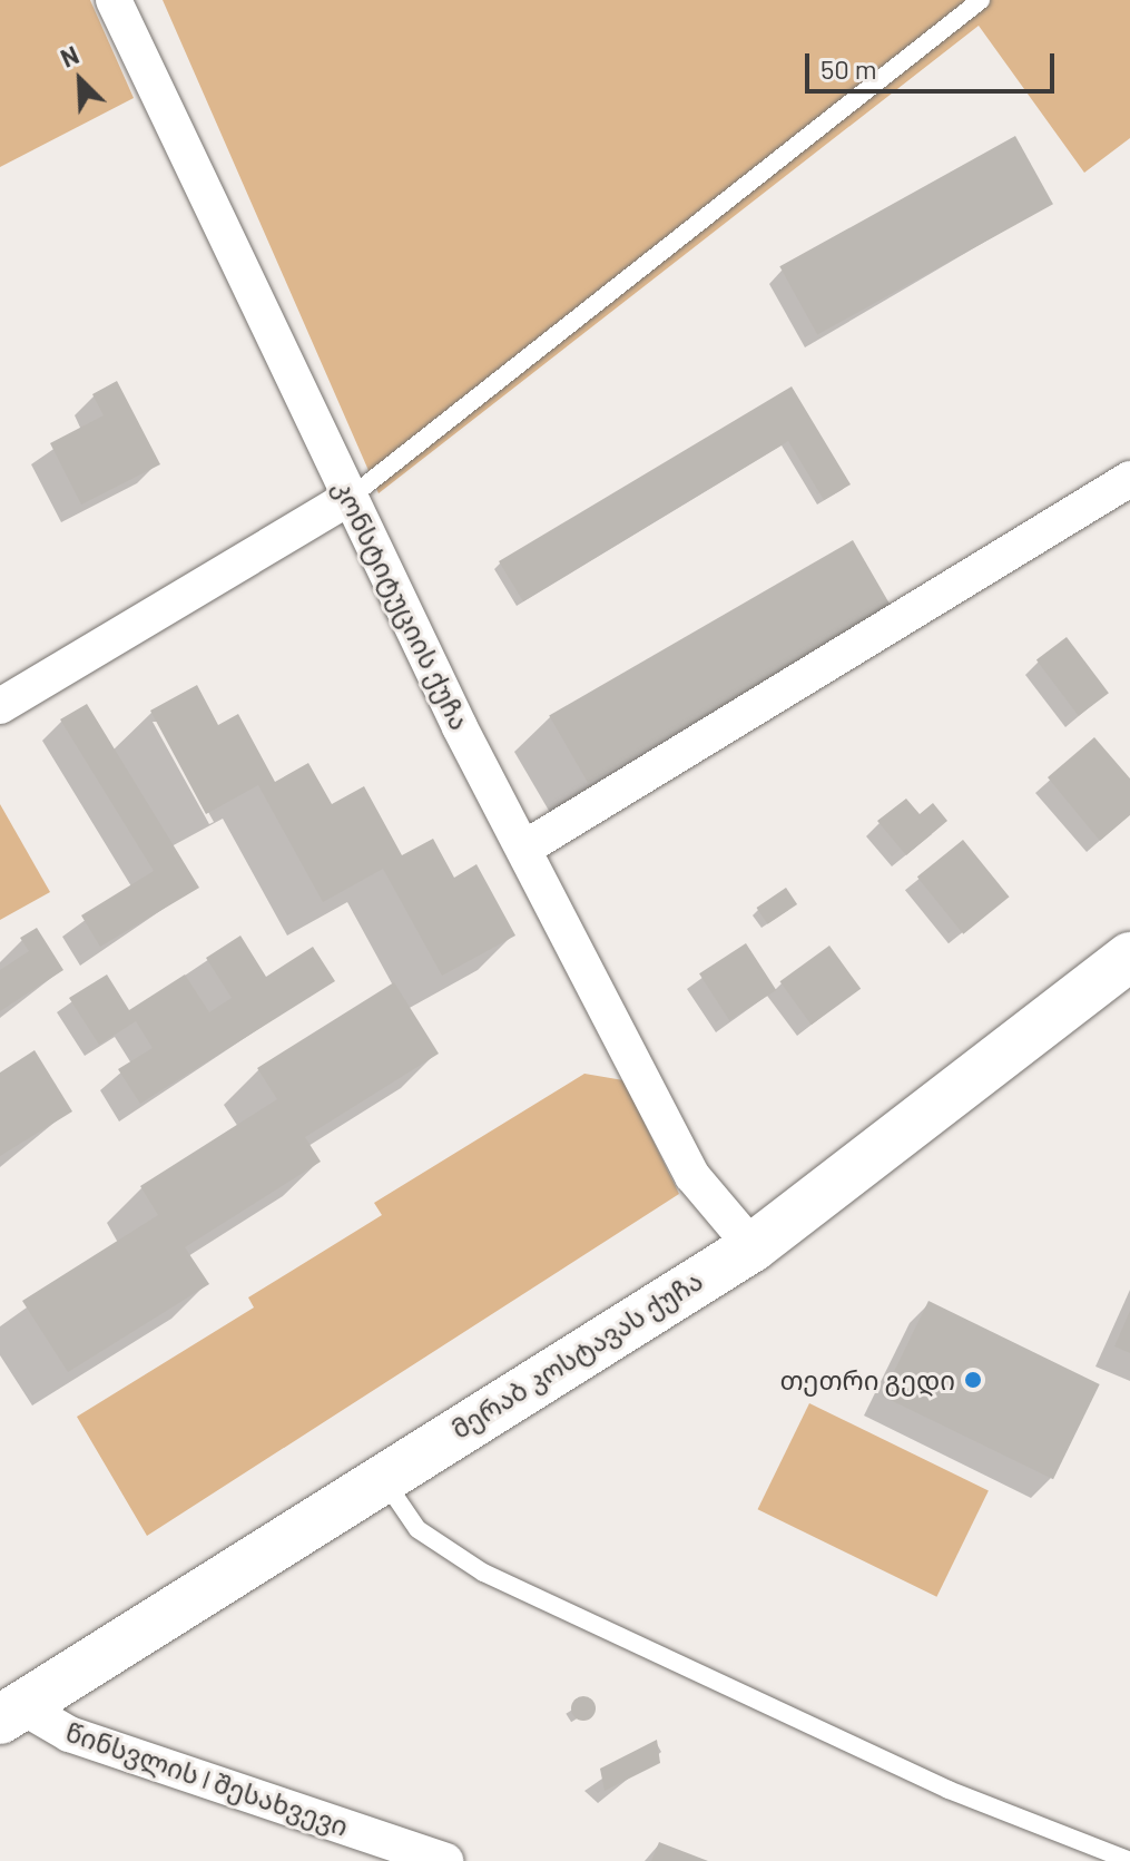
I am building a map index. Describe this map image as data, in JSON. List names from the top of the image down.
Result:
{
  "streets": {
    "main road": ["მერაბ კოსტავას ქუჩა"],
    "street": ["კონსტიტუციის ქუჩა", "წინსვლის I შესახვევი"]
  },
  "crossings": [
    ["კონსტიტუციის ქუჩა", "მერაბ კოსტავას ქუჩა"],
    ["მერაბ კოსტავას ქუჩა", "წინსვლის I შესახვევი"]
  ],
  "places": ["თეთრი გედი"],
  "scale_bar": "50 m",
  "north": "top left"
}
